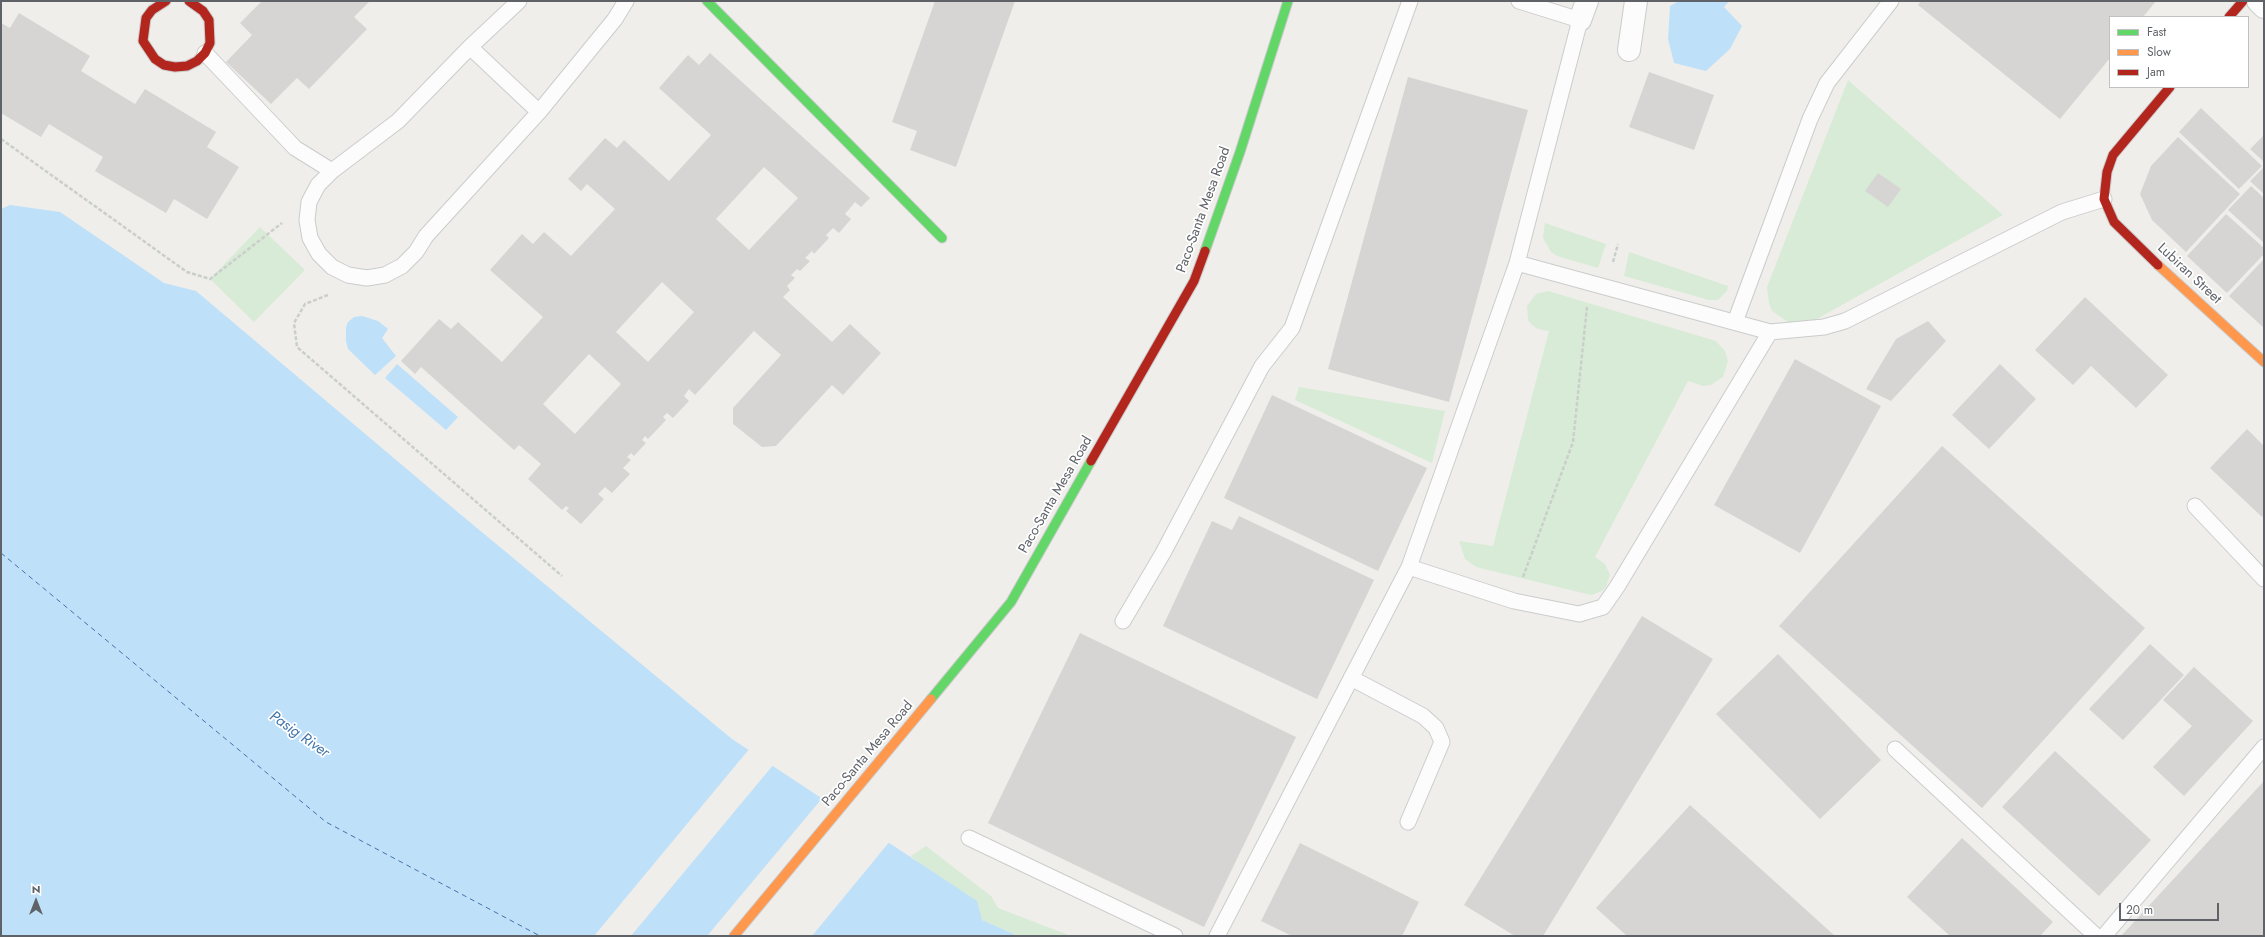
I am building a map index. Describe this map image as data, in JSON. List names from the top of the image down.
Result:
{
  "streets": {
    "main road": ["Paco-Santa Mesa Road", "Lubiran Street"]
  },
  "water": ["Pasig River"],
  "legend": ["Fast", "Slow", "Jam"],
  "scale_bar": "20 m",
  "north": "top"
}
